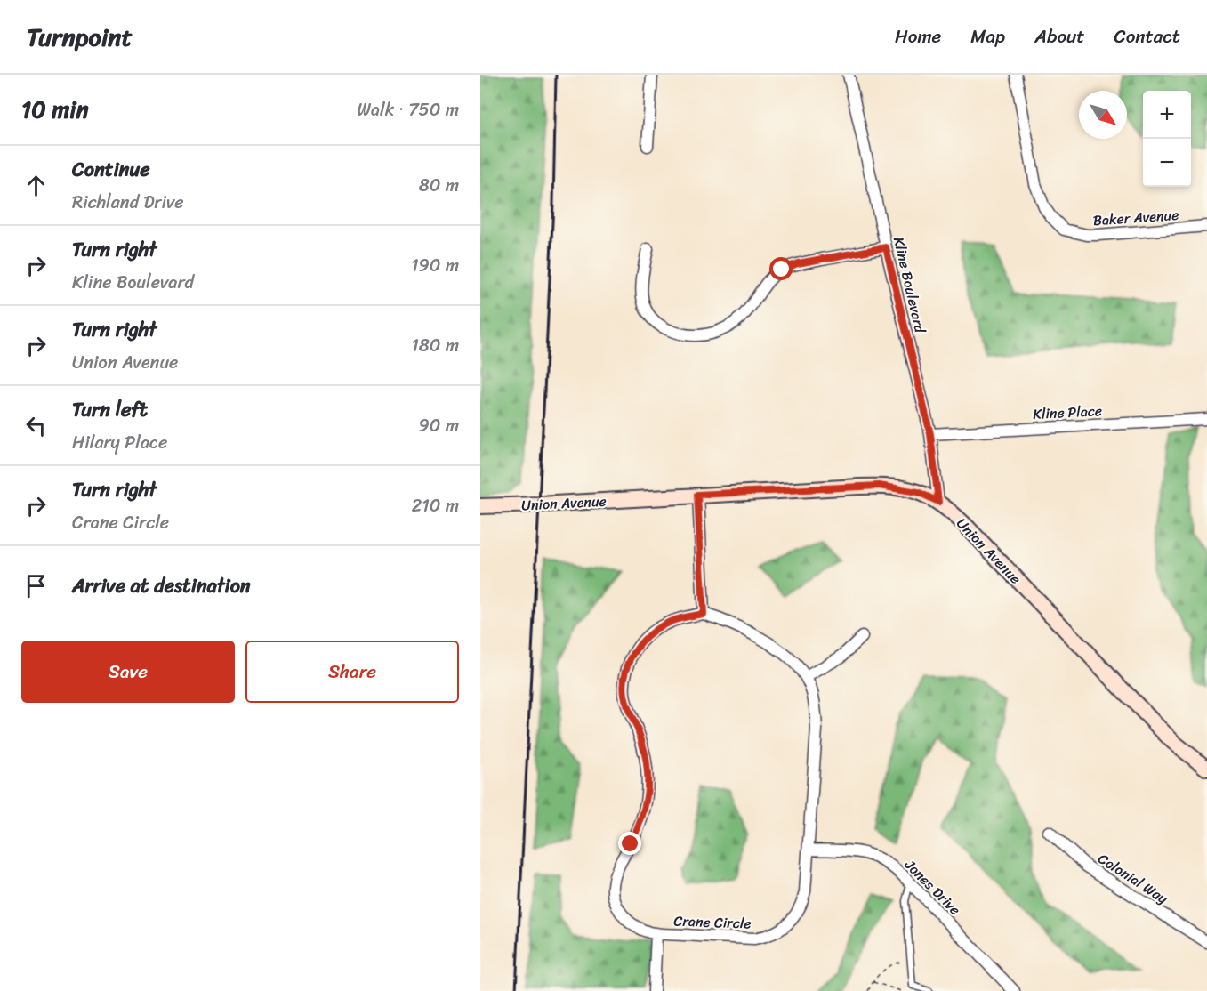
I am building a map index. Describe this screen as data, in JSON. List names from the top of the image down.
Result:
{
  "streets": {
    "main road": ["Union Avenue"],
    "street": [
      "Baker Avenue",
      "Kline Boulevard",
      "Kline Place",
      "Colonial Way",
      "Jones Drive",
      "Crane Circle"
    ]
  },
  "crossings": [
    ["Kline Boulevard", "Kline Place"],
    ["Kline Boulevard", "Union Avenue"],
    ["Jones Drive", "Crane Circle"]
  ],
  "north": "bottom right",
  "page": {
    "header": "Turnpoint",
    "nav": [
      "Home",
      "Map",
      "About",
      "Contact"
    ],
    "heading": ["10 min", "Walk · 750 m"],
    "map_buttons": ["+", "−"],
    "list": [
      ["Continue", "Richland Drive", "80 m"],
      ["Turn right", "Kline Boulevard", "190 m"],
      ["Turn right", "Union Avenue", "180 m"],
      ["Turn left", "Hilary Place", "90 m"],
      ["Turn right", "Crane Circle", "210 m"],
      "Arrive at destination"
    ],
    "buttons": ["Save", "Share"]
  }
}
